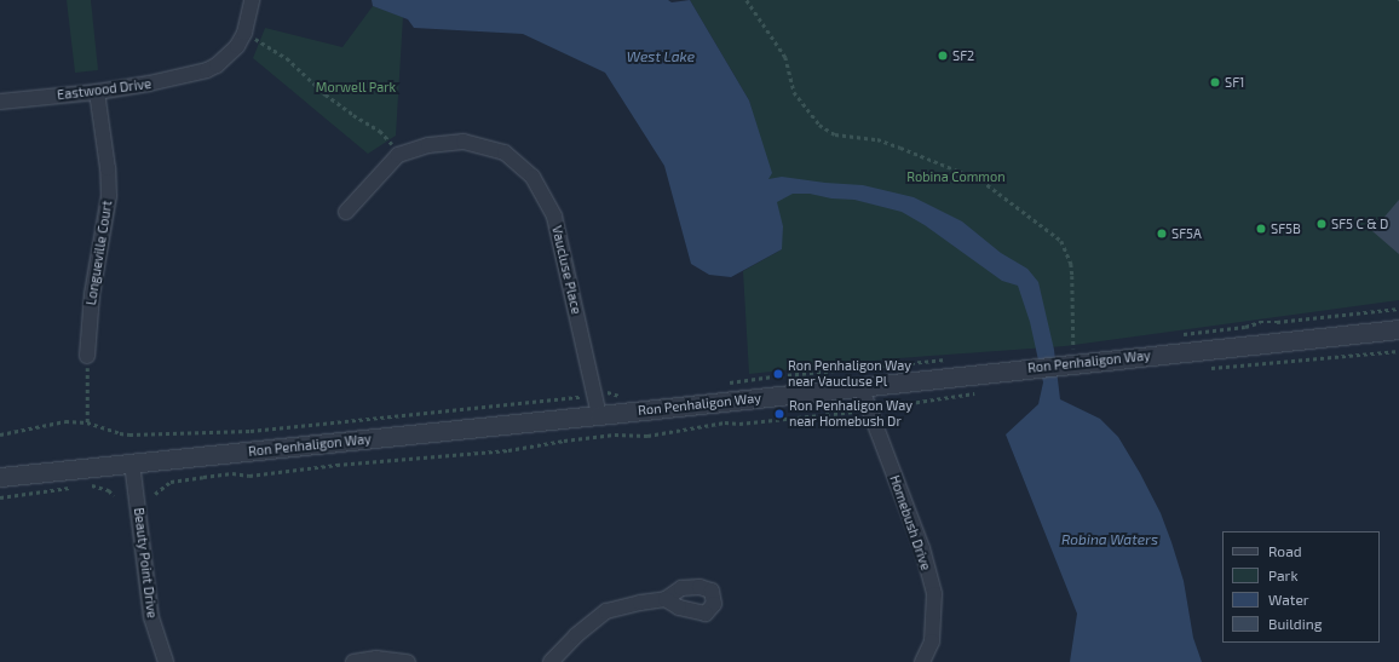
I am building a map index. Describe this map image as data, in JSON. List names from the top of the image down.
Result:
{
  "streets": {
    "street": [
      "Eastwood Drive",
      "Longueville Court",
      "Vaucluse Place",
      "Ron Penhaligon Way",
      "Homebush Drive",
      "Beauty Point Drive"
    ]
  },
  "crossings": [
    ["Eastwood Drive", "Longueville Court"],
    ["Vaucluse Place", "Ron Penhaligon Way"],
    ["Ron Penhaligon Way", "Homebush Drive"],
    ["Ron Penhaligon Way", "Beauty Point Drive"]
  ],
  "water": ["West Lake", "Robina Waters"],
  "parks": ["Morwell Park", "Robina Common"],
  "places": [
    "SF2",
    "SF1",
    "SF5 C & D",
    "SF5B",
    "SF5A",
    "Ron Penhaligon Way near Vaucluse Pl",
    "Ron Penhaligon Way near Homebush Dr"
  ],
  "legend": [
    "Road",
    "Park",
    "Water",
    "Building"
  ]
}
